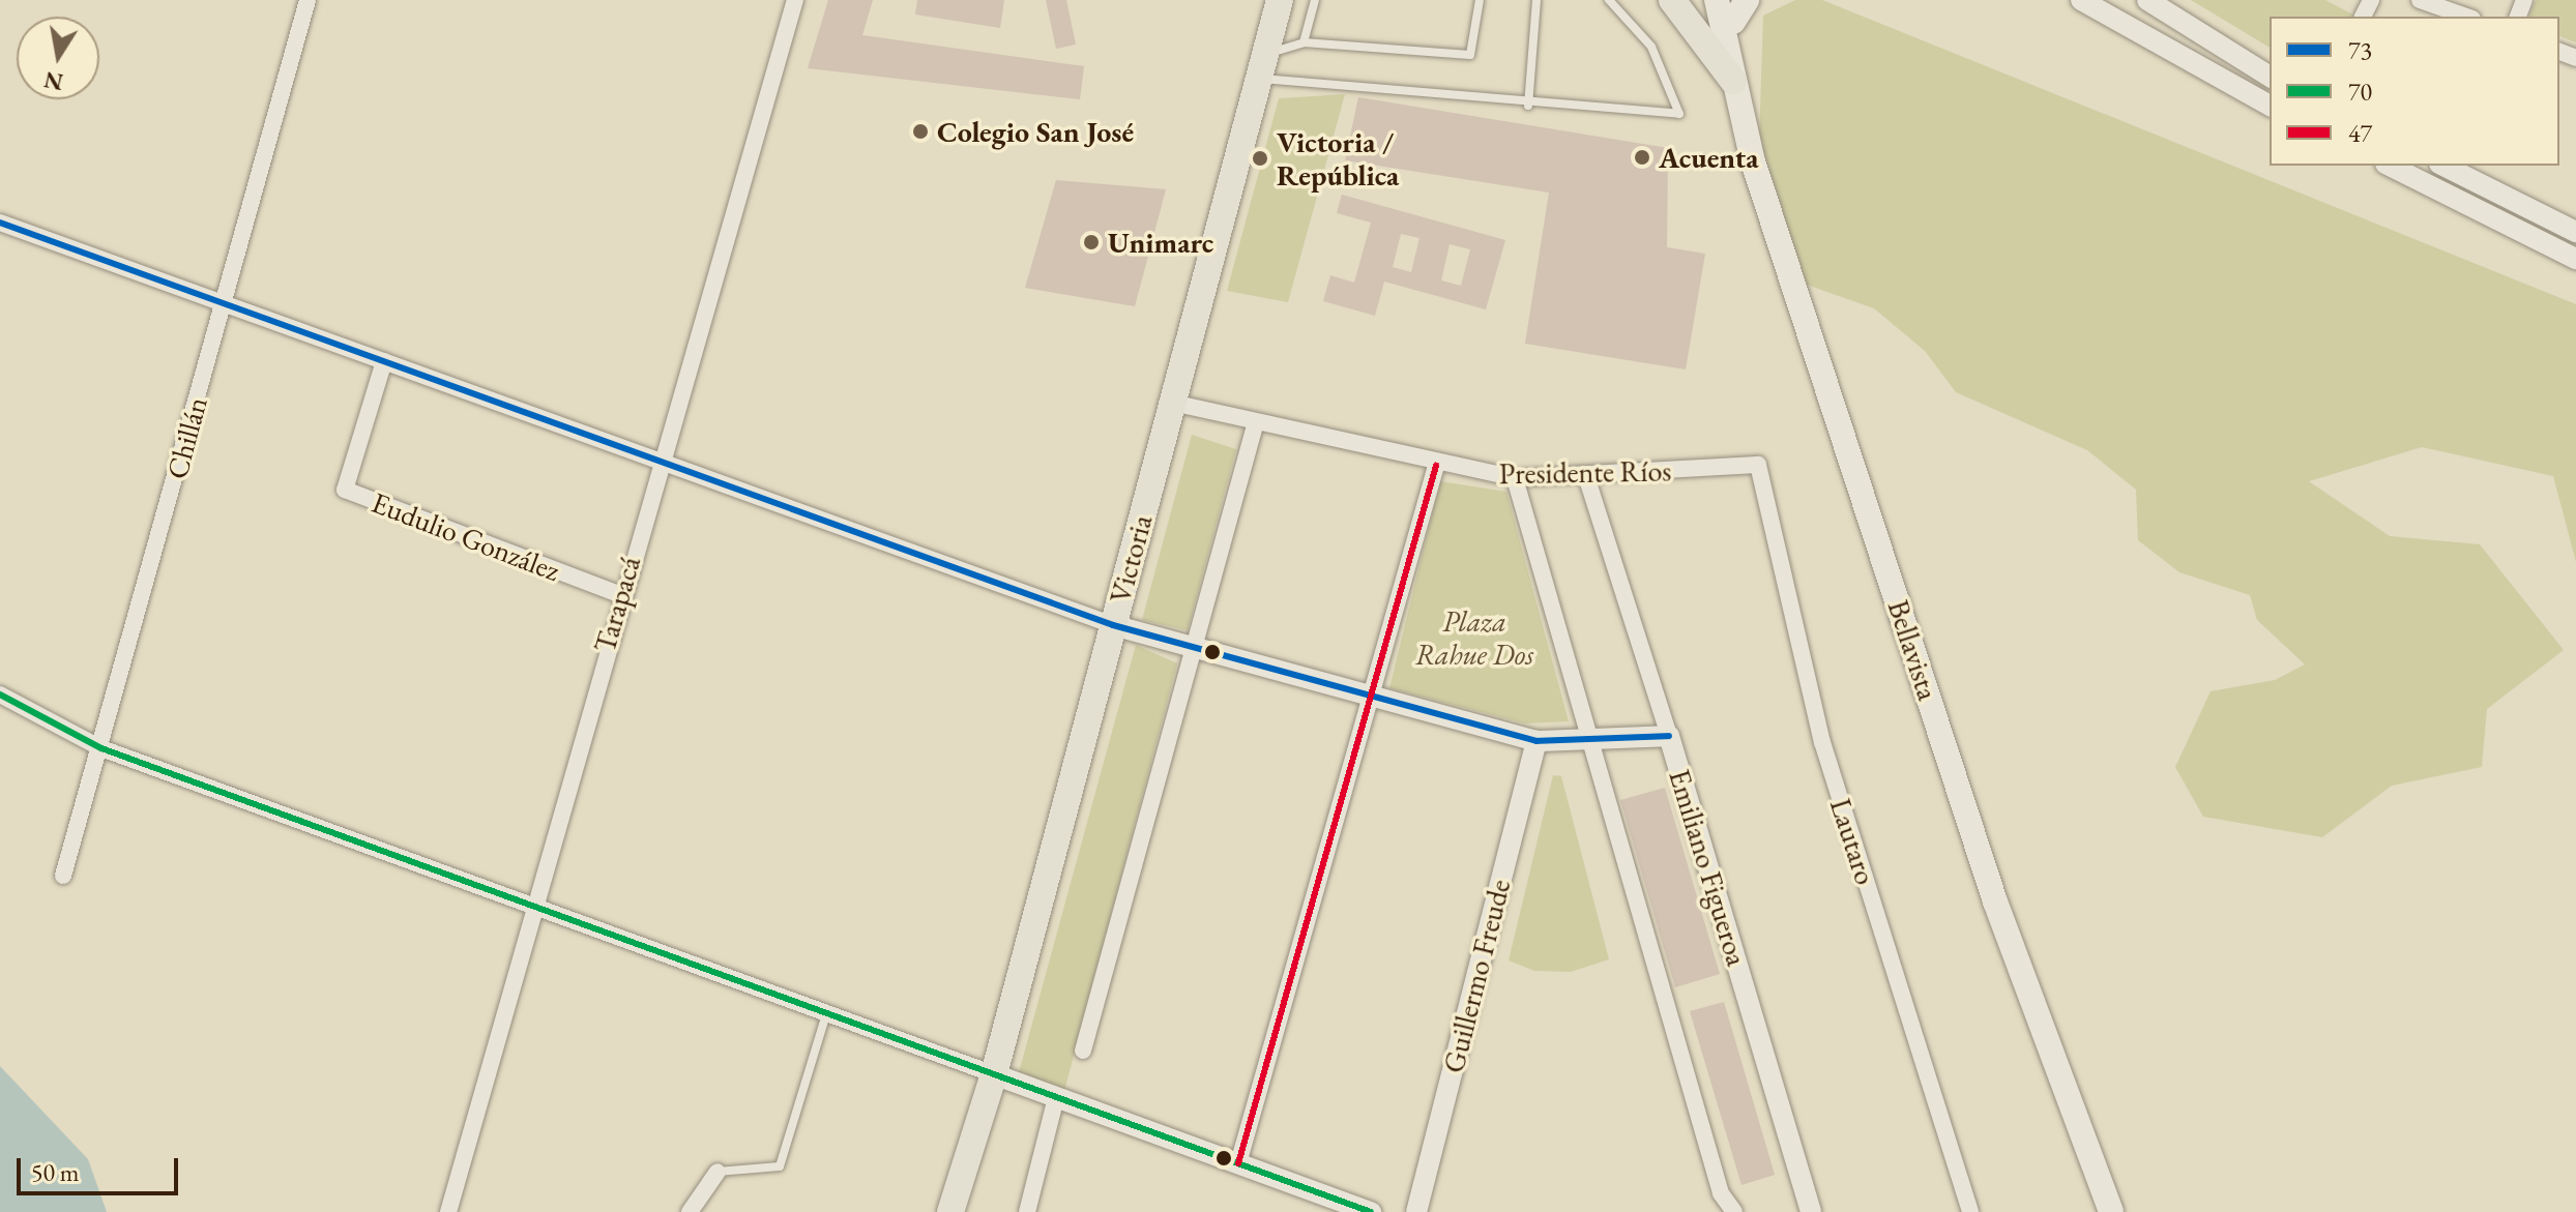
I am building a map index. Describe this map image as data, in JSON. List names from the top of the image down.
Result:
{
  "streets": {
    "main road": ["Victoria", "Bellavista"],
    "street": [
      "Chillán",
      "Presidente Ríos",
      "Eudulio González",
      "Tarapacá",
      "Lautaro",
      "Emiliano Figueroa",
      "Guillermo Freude"
    ]
  },
  "crossings": [
    ["Presidente Ríos", "Victoria"],
    ["Presidente Ríos", "Lautaro"],
    ["Presidente Ríos", "Emiliano Figueroa"],
    ["Eudulio González", "Tarapacá"]
  ],
  "parks": ["Plaza Rahue Dos"],
  "places": [
    "Colegio San José",
    "Acuenta",
    "Victoria / República",
    "Unimarc"
  ],
  "lines": ["transit line 73", "transit line 47", "transit line 70"],
  "legend": ["73", "70", "47"],
  "scale_bar": "50 m",
  "north": "bottom"
}
